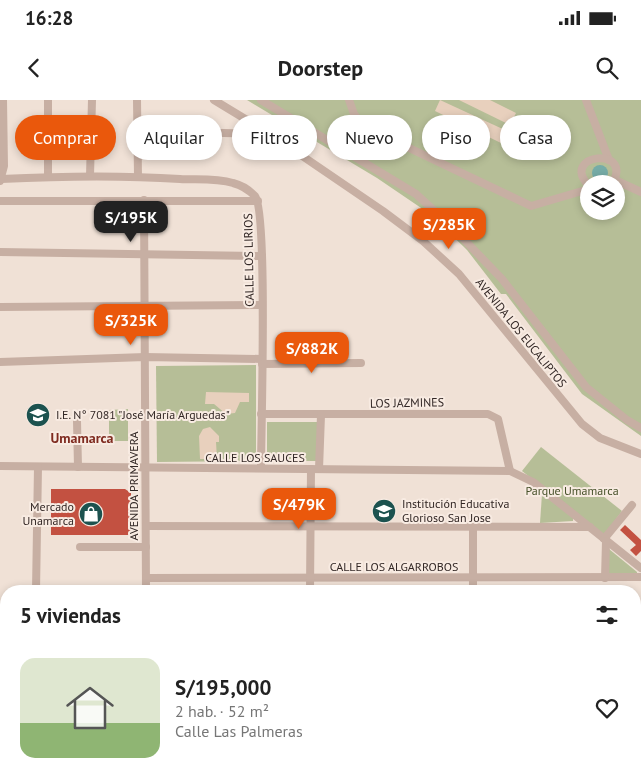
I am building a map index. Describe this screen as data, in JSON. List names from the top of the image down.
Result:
{
  "streets": {
    "street": [
      "CALLE LOS LIRIOS",
      "AVENIDA LOS EUCALIPTOS",
      "LOS JAZMINES",
      "CALLE LOS SAUCES",
      "AVENIDA PRIMAVERA",
      "CALLE LOS ALGARROBOS"
    ]
  },
  "crossings": [
    ["CALLE LOS LIRIOS", "LOS JAZMINES"],
    ["CALLE LOS LIRIOS", "CALLE LOS SAUCES"],
    ["LOS JAZMINES", "CALLE LOS SAUCES"],
    ["CALLE LOS SAUCES", "AVENIDA PRIMAVERA"],
    ["AVENIDA PRIMAVERA", "CALLE LOS ALGARROBOS"]
  ],
  "districts": ["Umamarca"],
  "parks": ["Parque Umamarca"],
  "places": {
    "school or university": ["I.E. N° 7081 \"José María Arguedas\"", "Institución Educativa Glorioso San Jose"],
    "shop": ["Mercado Unamarca"]
  },
  "page": {
    "status": "16:28",
    "header": "Doorstep",
    "chip": [
      "Comprar",
      "Alquilar",
      "Filtros",
      "Nuevo",
      "Piso",
      "Casa"
    ],
    "price": [
      "S/195K",
      "S/285K",
      "S/325K",
      "S/882K",
      "S/479K"
    ],
    "heading": "5 viviendas",
    "list": [
      {
        "name": "S/195,000",
        "note": "2 hab. · 52 m² · Calle Las Palmeras"
      }
    ]
  }
}
